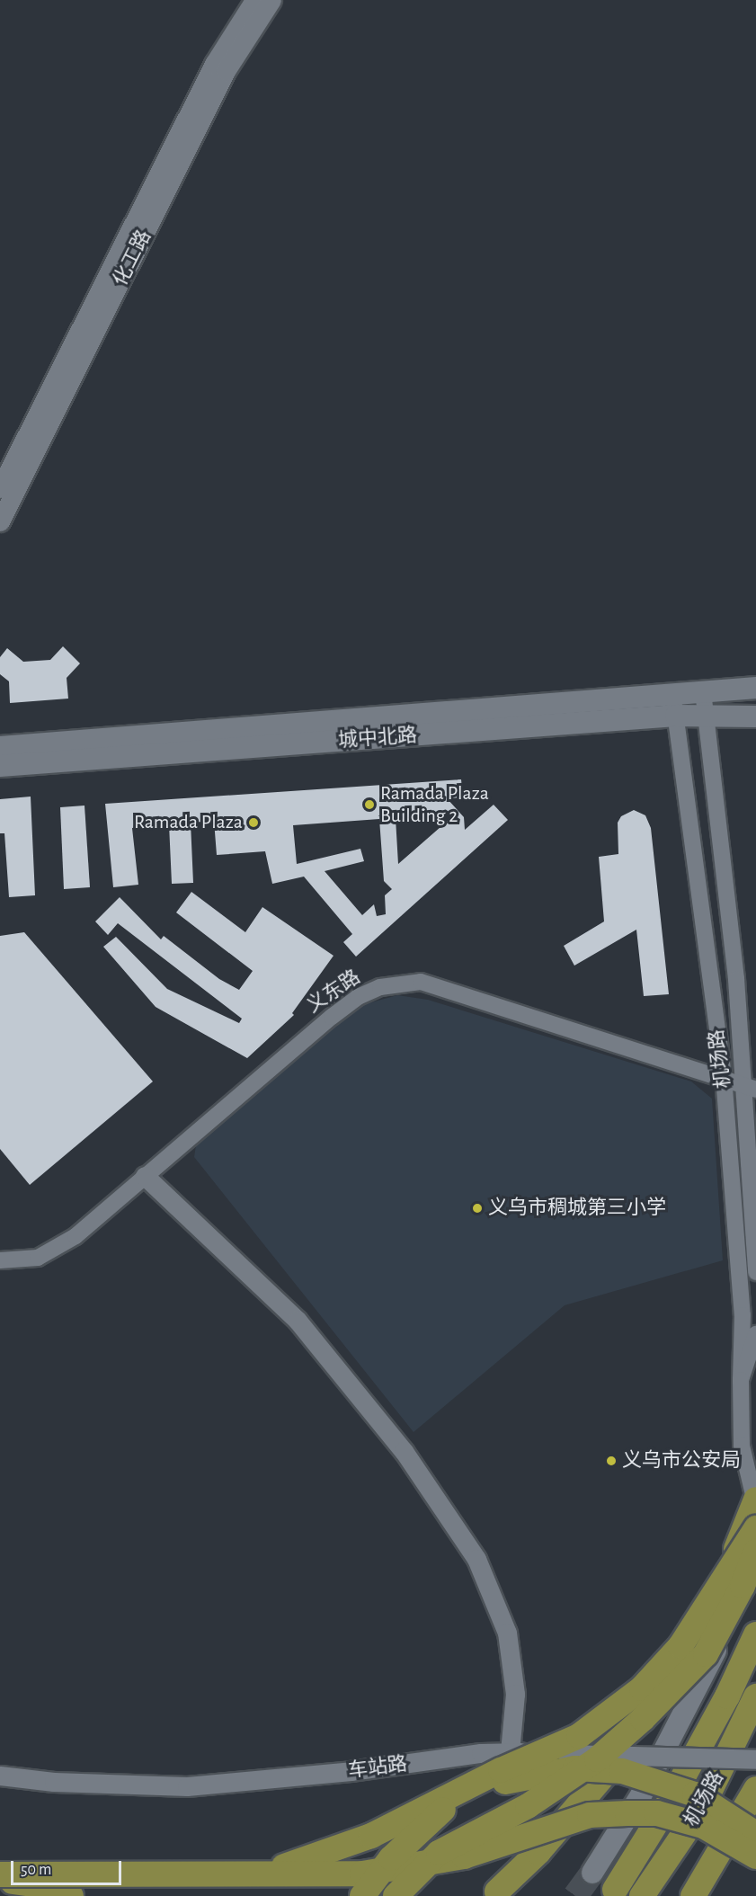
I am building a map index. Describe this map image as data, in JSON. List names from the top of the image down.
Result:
{
  "streets": {
    "highway": ["机场路"],
    "main road": ["城中北路"],
    "street": ["化工路", "义东路", "车站路"]
  },
  "crossings": [
    ["城中北路", "机场路"],
    ["义东路", "机场路"]
  ],
  "places": [
    "Ramada Plaza Building 2",
    "Ramada Plaza",
    "义乌市稠城第三小学",
    "义乌市公安局"
  ],
  "scale_bar": "50 m"
}
